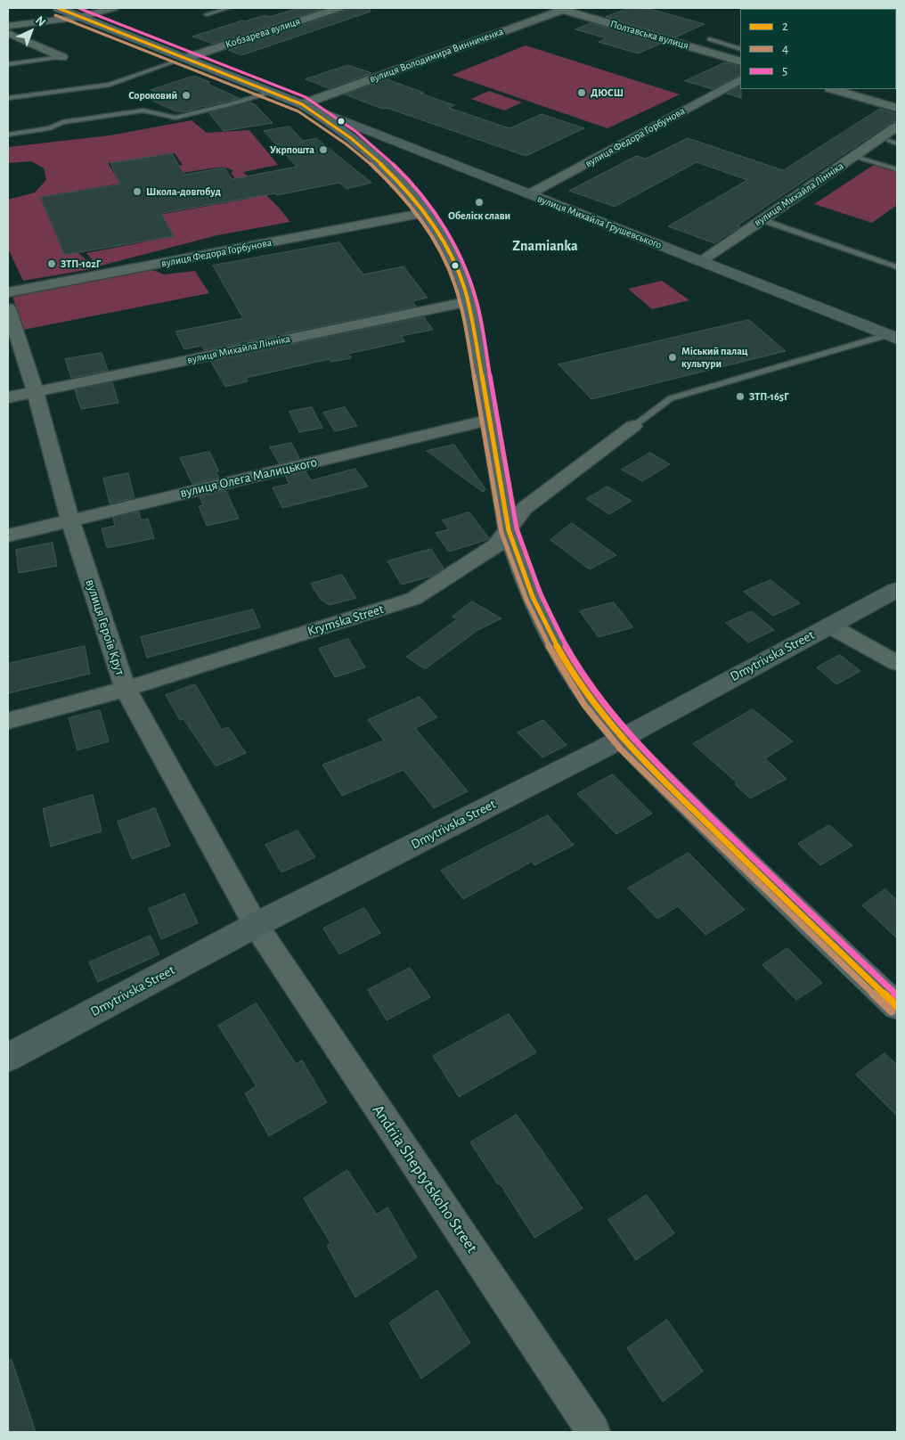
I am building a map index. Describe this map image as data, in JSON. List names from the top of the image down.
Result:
{
  "streets": {
    "main road": ["вулиця Михайла Грушевського", "Dmytrivska Street"],
    "street": [
      "Кобзарева вулиця",
      "Полтавська вулиця",
      "вулиця Володимира Винниченка",
      "вулиця Федора Горбунова",
      "вулиця Михайла Лінніка",
      "вулиця Олега Малицького",
      "Krymska Street",
      "вулиця Героїв Крут",
      "Andriia Sheptytskoho Street"
    ]
  },
  "crossings": [
    ["Кобзарева вулиця", "вулиця Михайла Грушевського"],
    ["Полтавська вулиця", "вулиця Володимира Винниченка"],
    ["вулиця Володимира Винниченка", "вулиця Михайла Грушевського"],
    ["вулиця Федора Горбунова", "вулиця Михайла Грушевського"],
    ["вулиця Михайла Лінніка", "вулиця Михайла Грушевського"],
    ["вулиця Михайла Лінніка", "вулиця Героїв Крут"],
    ["вулиця Михайла Грушевського", "вулиця Олега Малицького"],
    ["вулиця Михайла Грушевського", "Krymska Street"],
    ["вулиця Михайла Грушевського", "Dmytrivska Street"],
    ["вулиця Олега Малицького", "вулиця Героїв Крут"],
    ["Krymska Street", "вулиця Героїв Крут"],
    ["вулиця Героїв Крут", "Dmytrivska Street"],
    ["вулиця Героїв Крут", "Andriia Sheptytskoho Street"],
    ["Dmytrivska Street", "Andriia Sheptytskoho Street"]
  ],
  "districts": ["Znamianka"],
  "places": [
    "ДЮСШ",
    "Сороковий",
    "Укрпошта",
    "Школа-довгобуд",
    "Обеліск слави",
    "ЗТП-102Г",
    "Міський палац культури",
    "ЗТП-165Г"
  ],
  "lines": ["transit line 2", "transit line 5", "transit line 4"],
  "legend": ["2", "4", "5"],
  "north": "top right"
}
